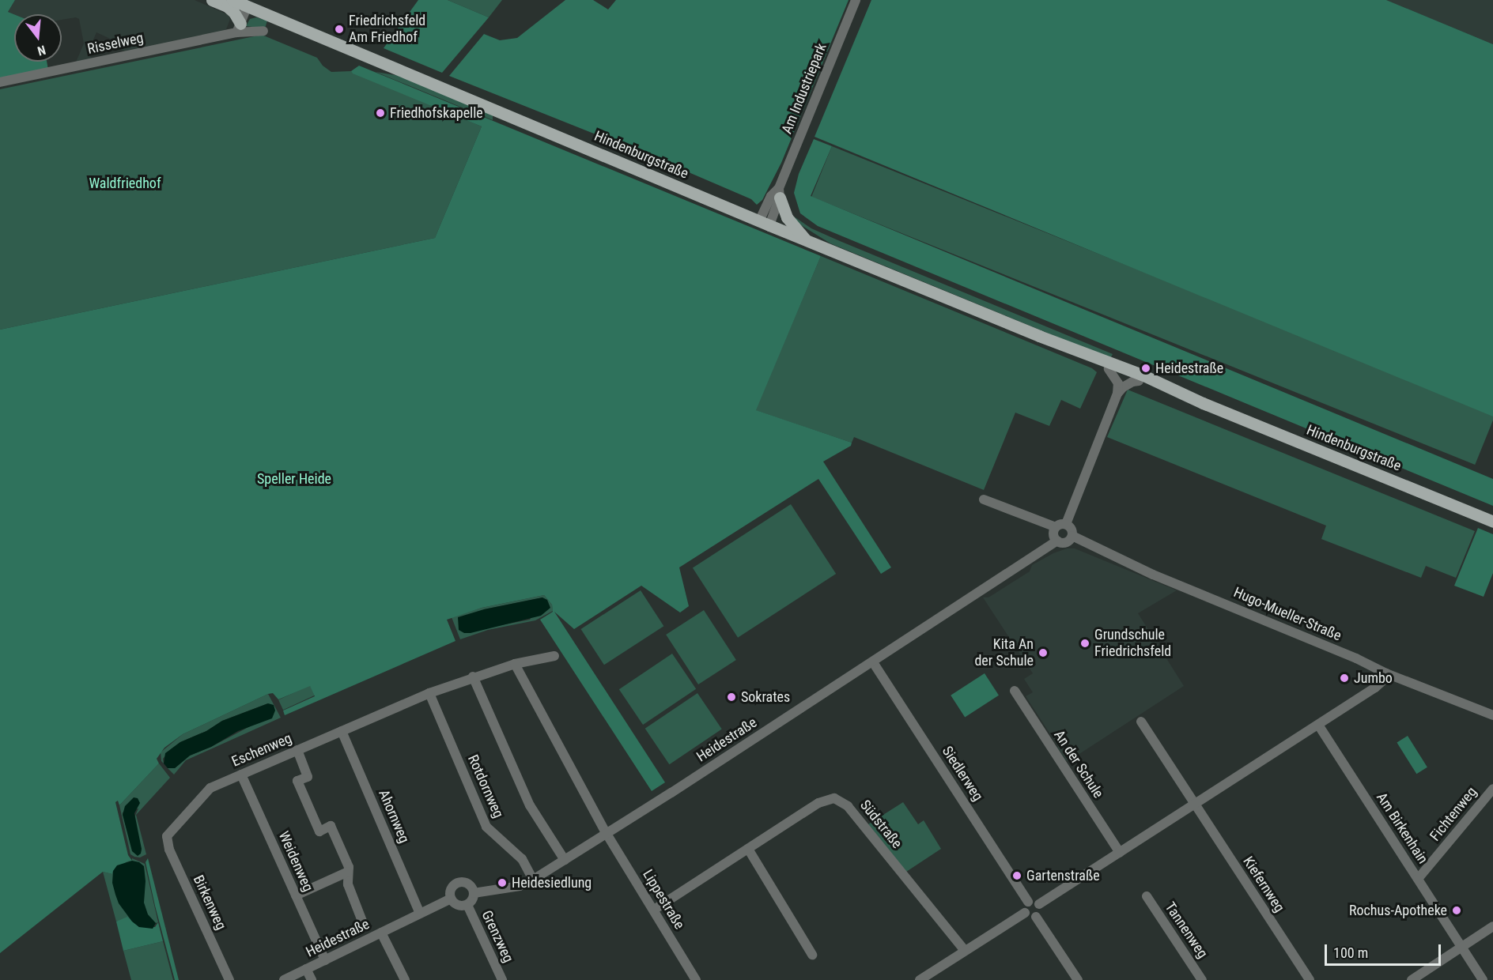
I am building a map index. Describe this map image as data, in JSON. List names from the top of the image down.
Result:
{
  "streets": {
    "main road": ["Hindenburgstraße"],
    "street": [
      "Risselweg",
      "Am Industriepark",
      "Hugo-Mueller-Straße",
      "Heidestraße",
      "Eschenweg",
      "An der Schule",
      "Siedlerweg",
      "Rotdornweg",
      "Fichtenweg",
      "Ahornweg",
      "Südstraße",
      "Am Birkenhain",
      "Weidenweg",
      "Kiefernweg",
      "Lippestraße",
      "Birkenweg",
      "Tannenweg",
      "Grenzweg"
    ]
  },
  "crossings": [
    ["Am Industriepark", "Hindenburgstraße"],
    ["Hugo-Mueller-Straße", "Heidestraße"],
    ["Heidestraße", "Siedlerweg"],
    ["Heidestraße", "Rotdornweg"],
    ["Heidestraße", "Ahornweg"],
    ["Heidestraße", "Weidenweg"],
    ["Heidestraße", "Lippestraße"],
    ["Heidestraße", "Grenzweg"],
    ["Eschenweg", "Rotdornweg"],
    ["Eschenweg", "Ahornweg"],
    ["Eschenweg", "Weidenweg"],
    ["Eschenweg", "Birkenweg"],
    ["Fichtenweg", "Am Birkenhain"],
    ["Südstraße", "Lippestraße"]
  ],
  "parks": ["Waldfriedhof", "Speller Heide"],
  "places": [
    "Friedrichsfeld Am Friedhof",
    "Friedhofskapelle",
    "Heidestraße",
    "Grundschule Friedrichsfeld",
    "Kita An der Schule",
    "Jumbo",
    "Sokrates",
    "Gartenstraße",
    "Heidesiedlung",
    "Rochus-Apotheke"
  ],
  "scale_bar": "100 m",
  "north": "bottom"
}
